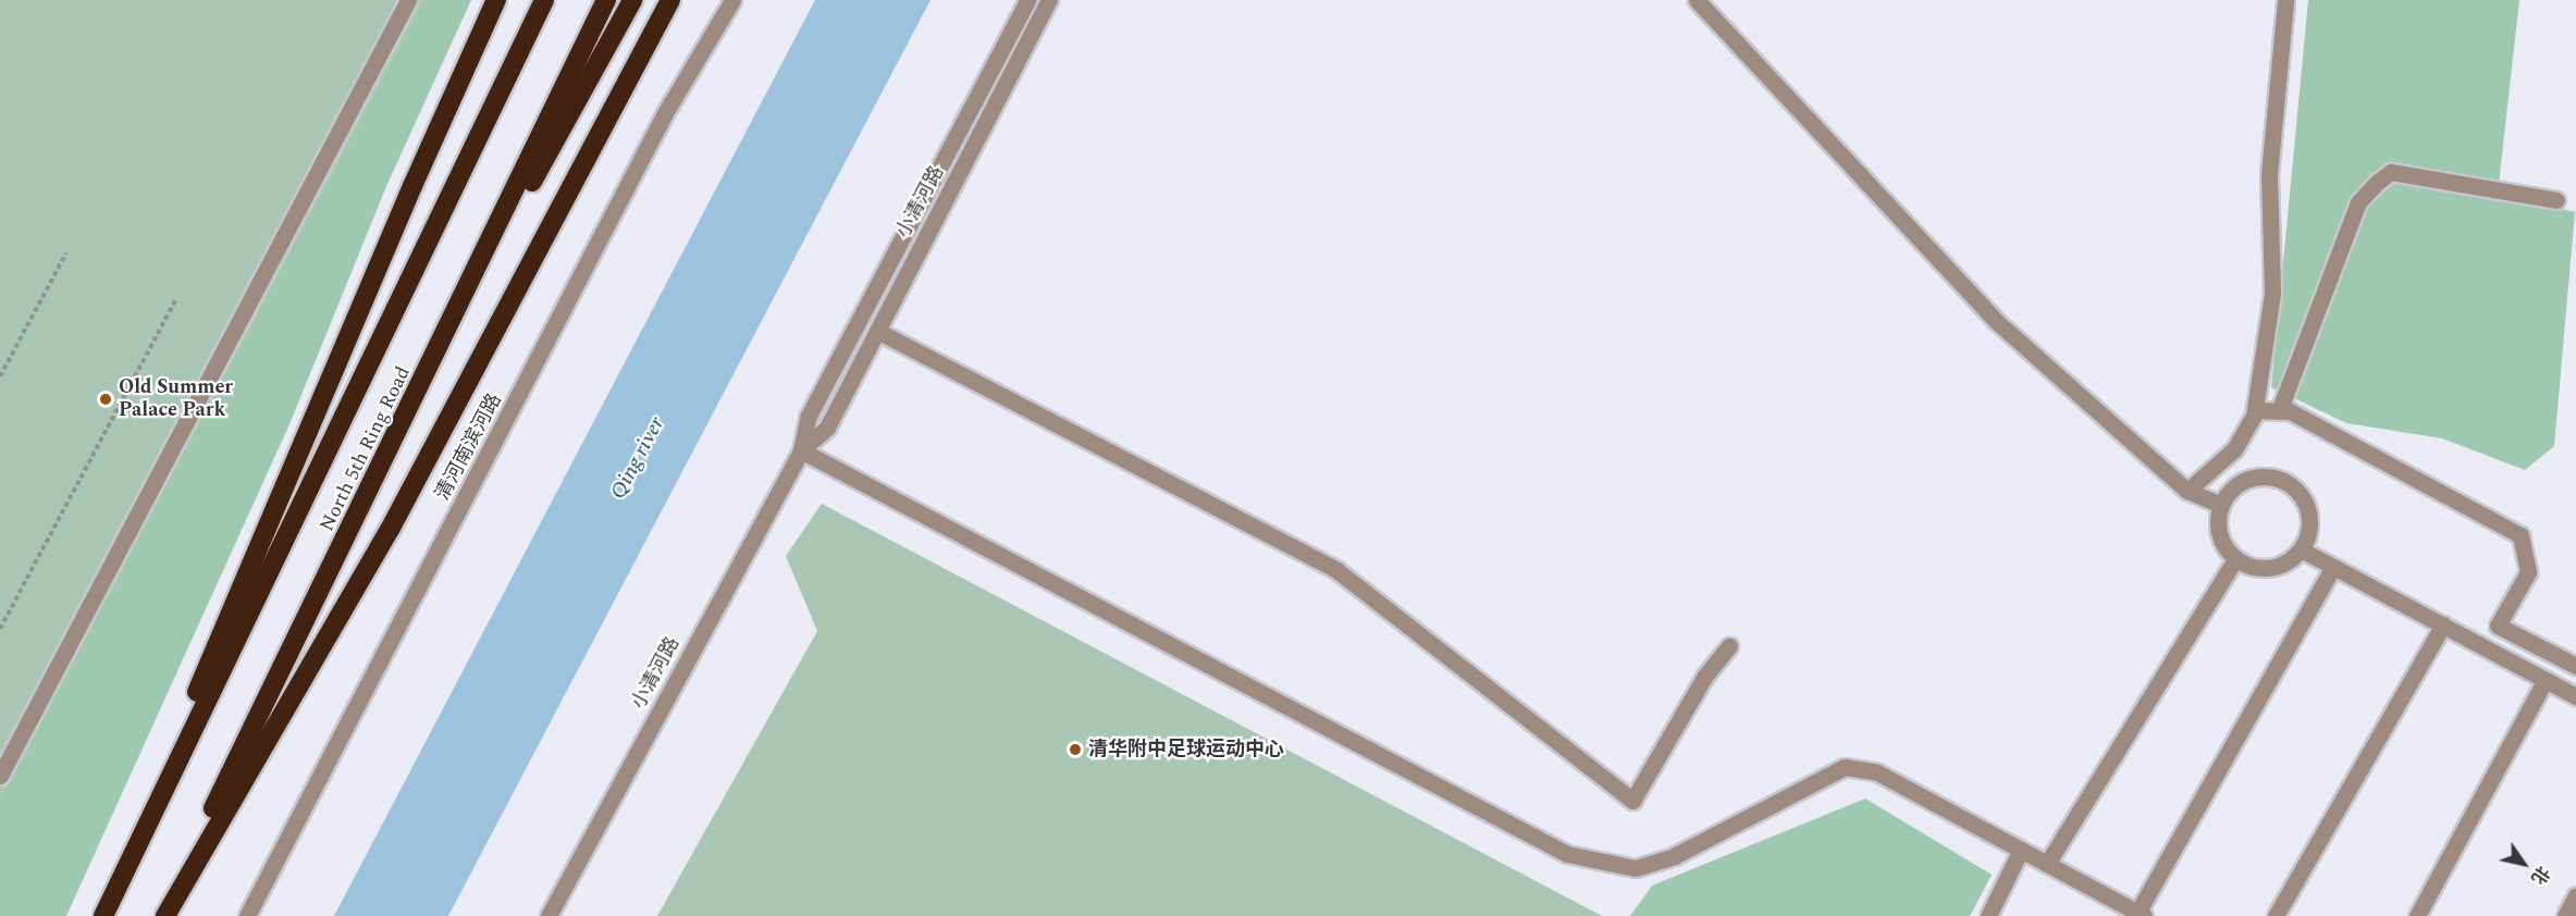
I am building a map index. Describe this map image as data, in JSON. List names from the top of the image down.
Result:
{
  "streets": {
    "highway": ["North 5th Ring Road"],
    "street": ["小清河路", "清河南滨河路"]
  },
  "water": ["Qing river"],
  "places": ["Old Summer Palace Park", "清华附中足球运动中心"],
  "north": "bottom right"
}
